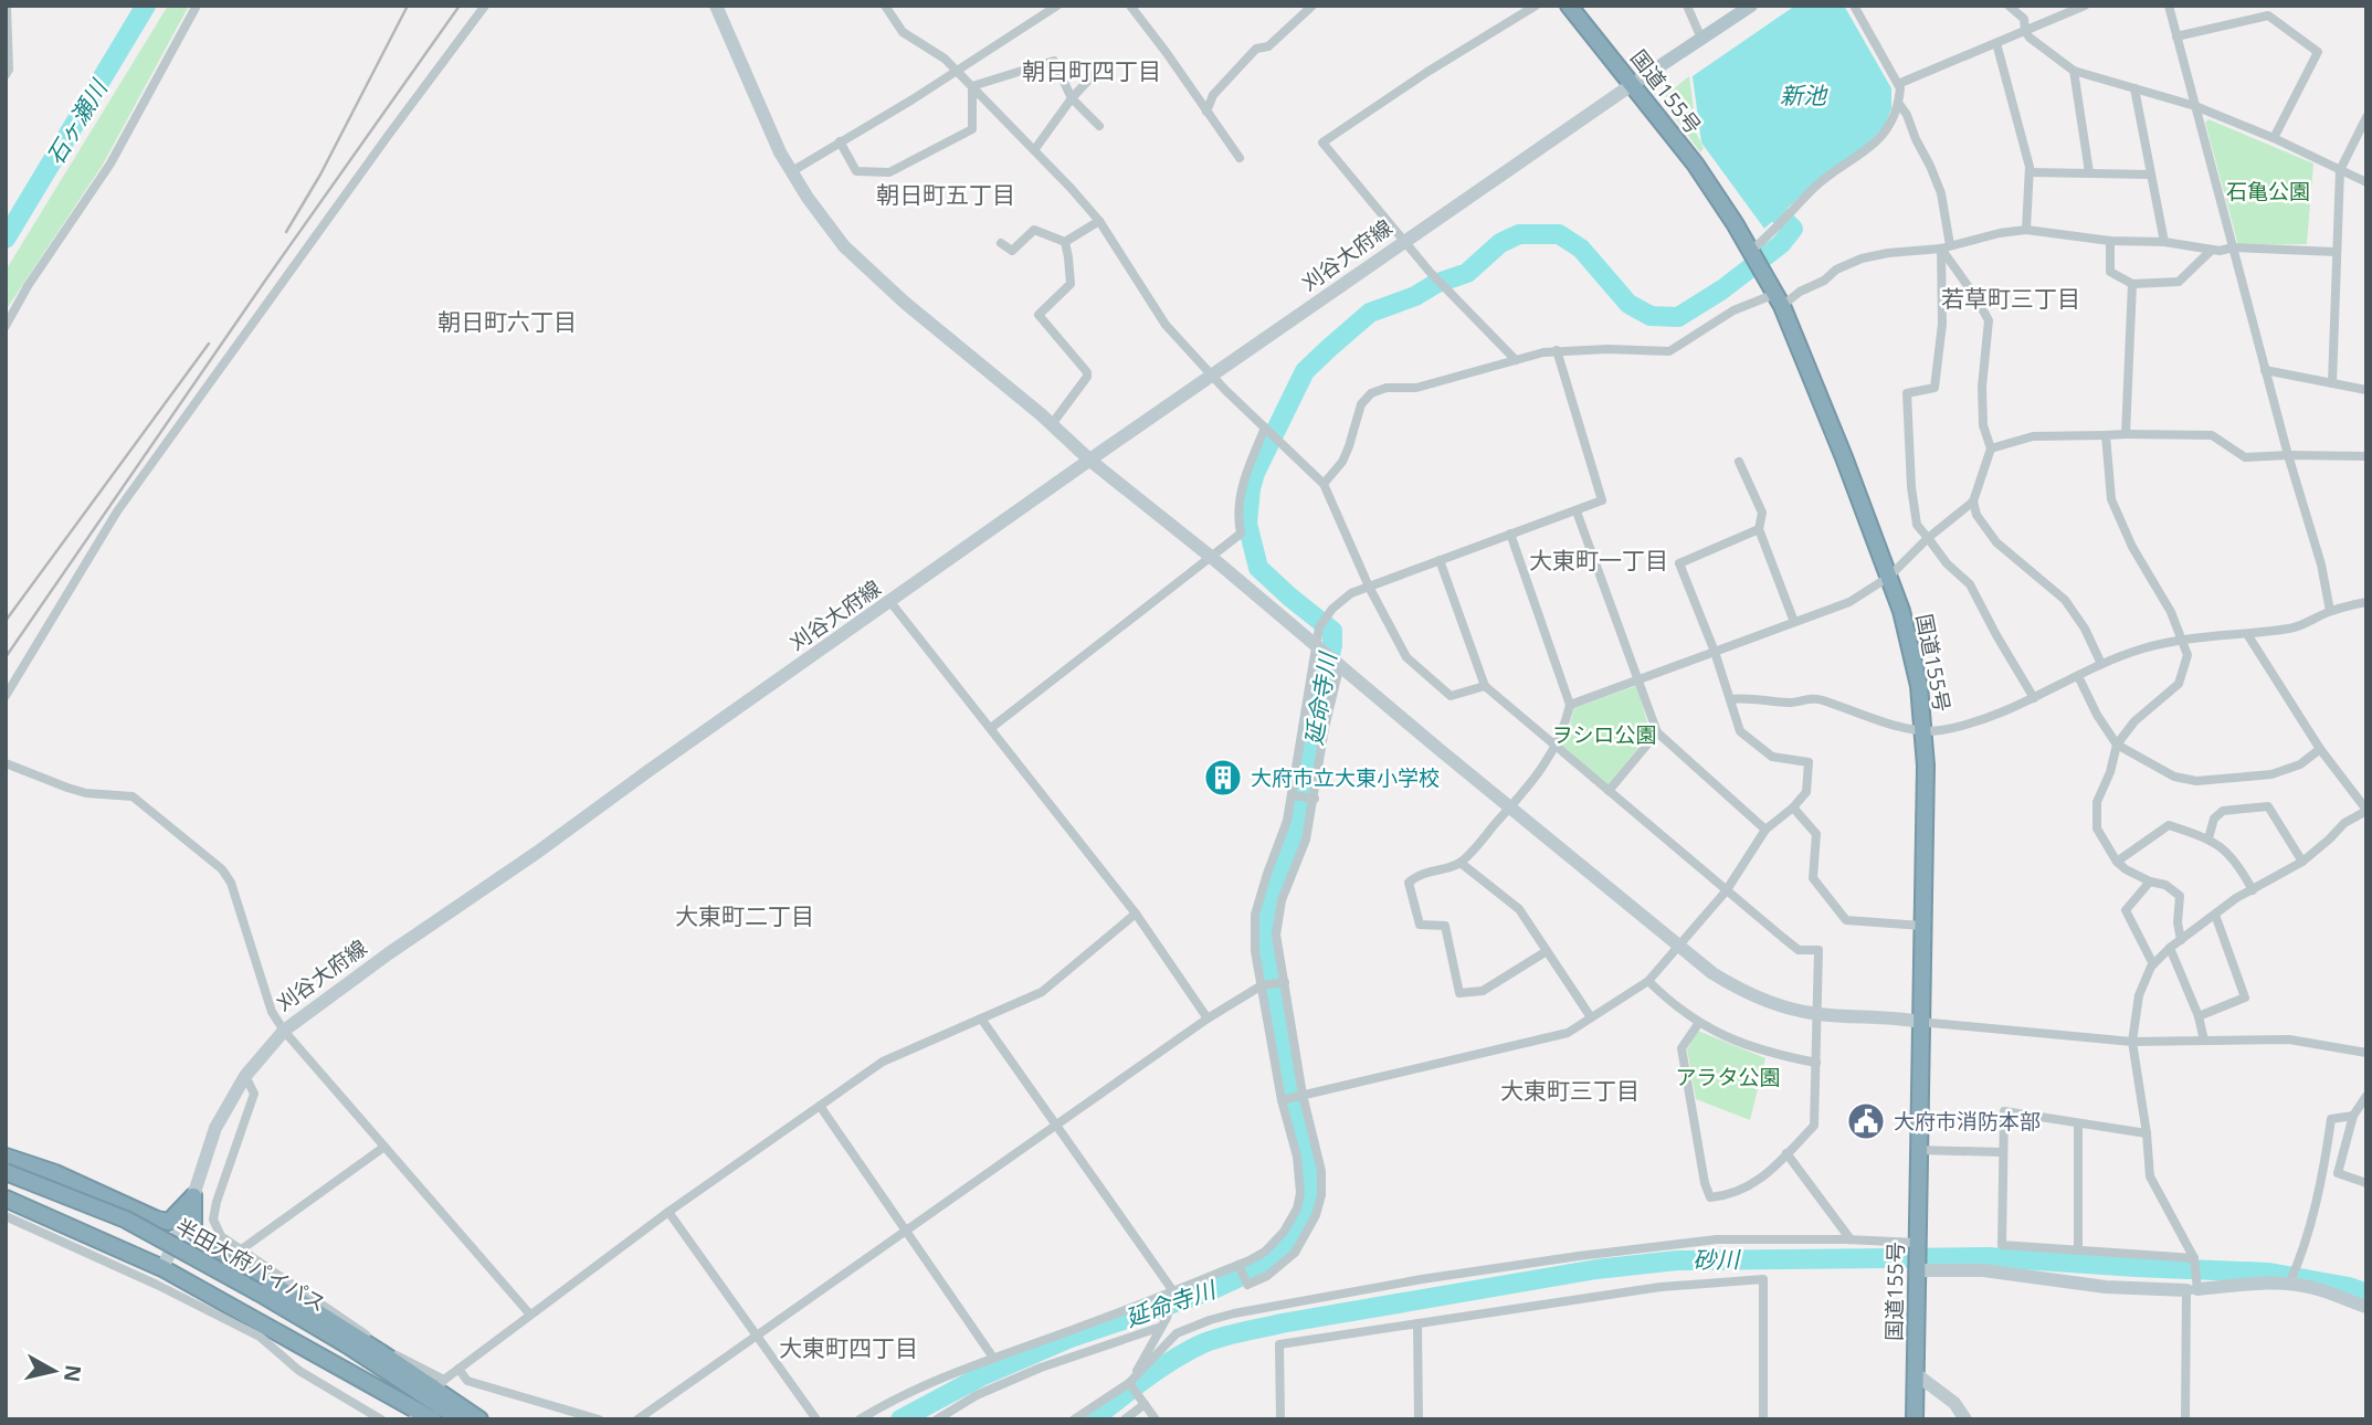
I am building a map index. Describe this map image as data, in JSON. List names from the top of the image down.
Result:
{
  "streets": {
    "highway": ["国道155号", "半田大府パイパス"],
    "street": ["刈谷大府線"]
  },
  "crossings": [
    ["国道155号", "刈谷大府線"]
  ],
  "districts": [
    "朝日町四丁目",
    "朝日町五丁目",
    "若草町三丁目",
    "朝日町六丁目",
    "大東町一丁目",
    "大東町二丁目",
    "大東町三丁目",
    "大東町四丁目"
  ],
  "water": [
    "新池",
    "石ヶ瀬川",
    "延命寺川",
    "砂川"
  ],
  "parks": ["石亀公園", "ヲシロ公園", "アラタ公園"],
  "places": {
    "building": ["大府市立大東小学校"],
    "public building": ["大府市消防本部"]
  },
  "north": "right"
}
